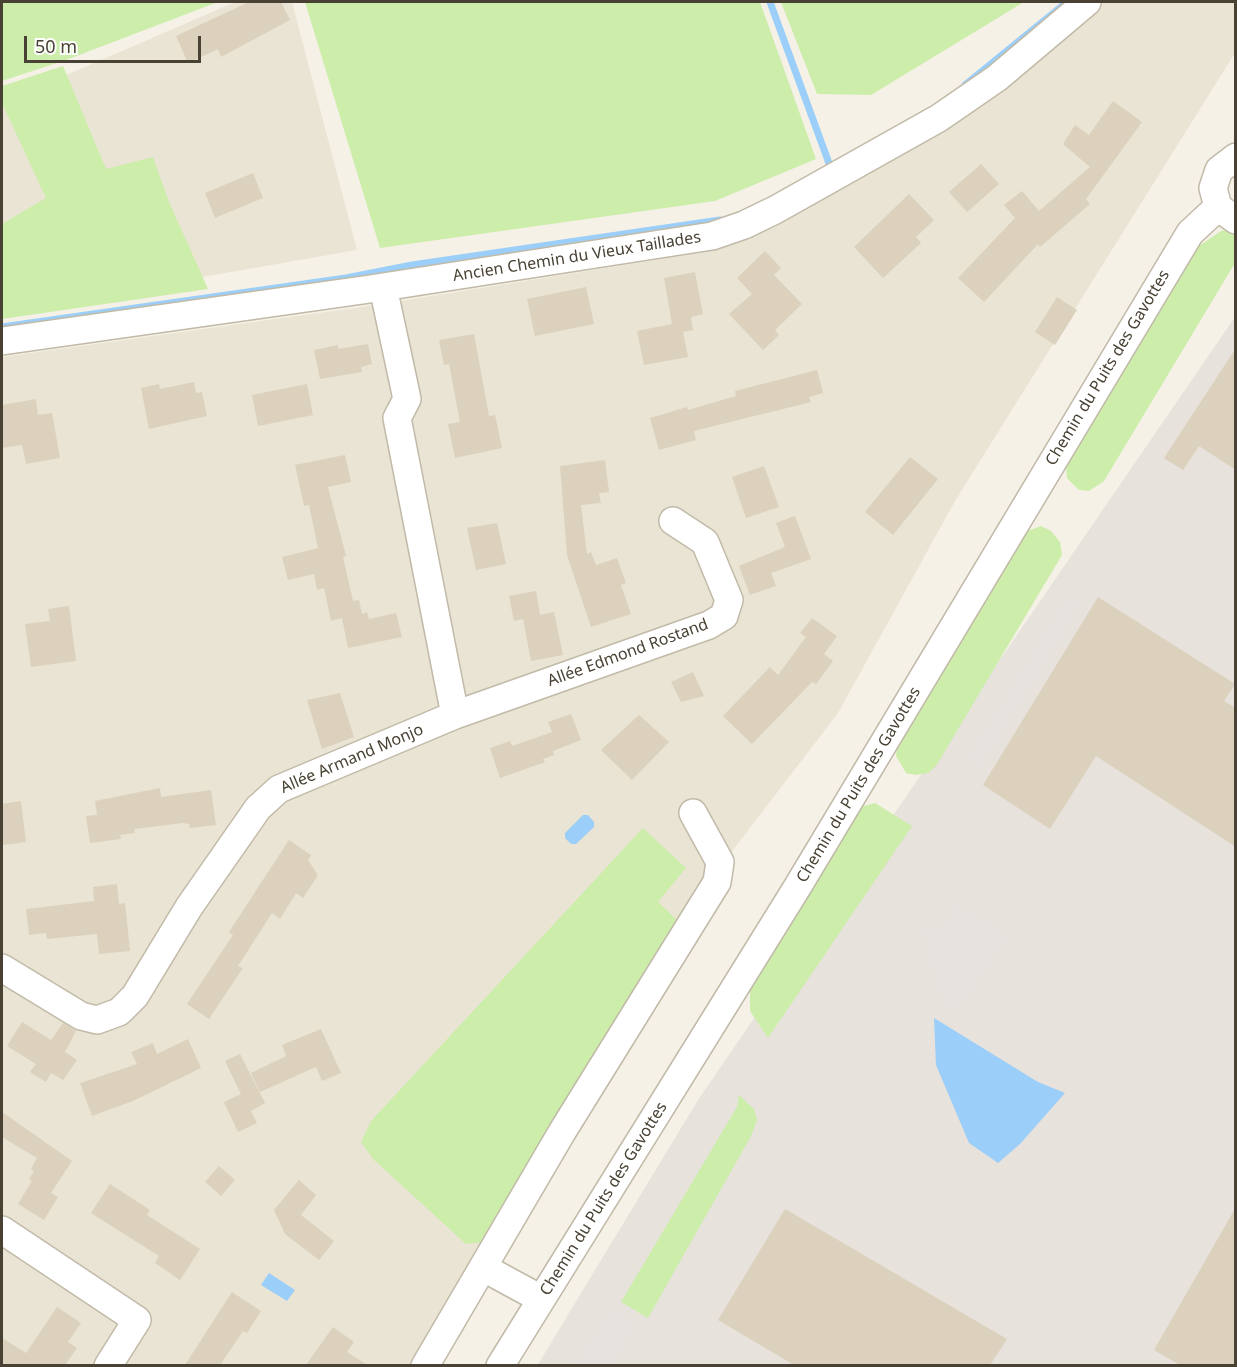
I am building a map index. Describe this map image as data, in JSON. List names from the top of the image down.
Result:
{
  "streets": {
    "street": [
      "Ancien Chemin du Vieux Taillades",
      "Chemin du Puits des Gavottes",
      "Allée Edmond Rostand",
      "Allée Armand Monjo"
    ]
  },
  "crossings": [
    ["Allée Edmond Rostand", "Allée Armand Monjo"]
  ],
  "scale_bar": "50 m"
}
